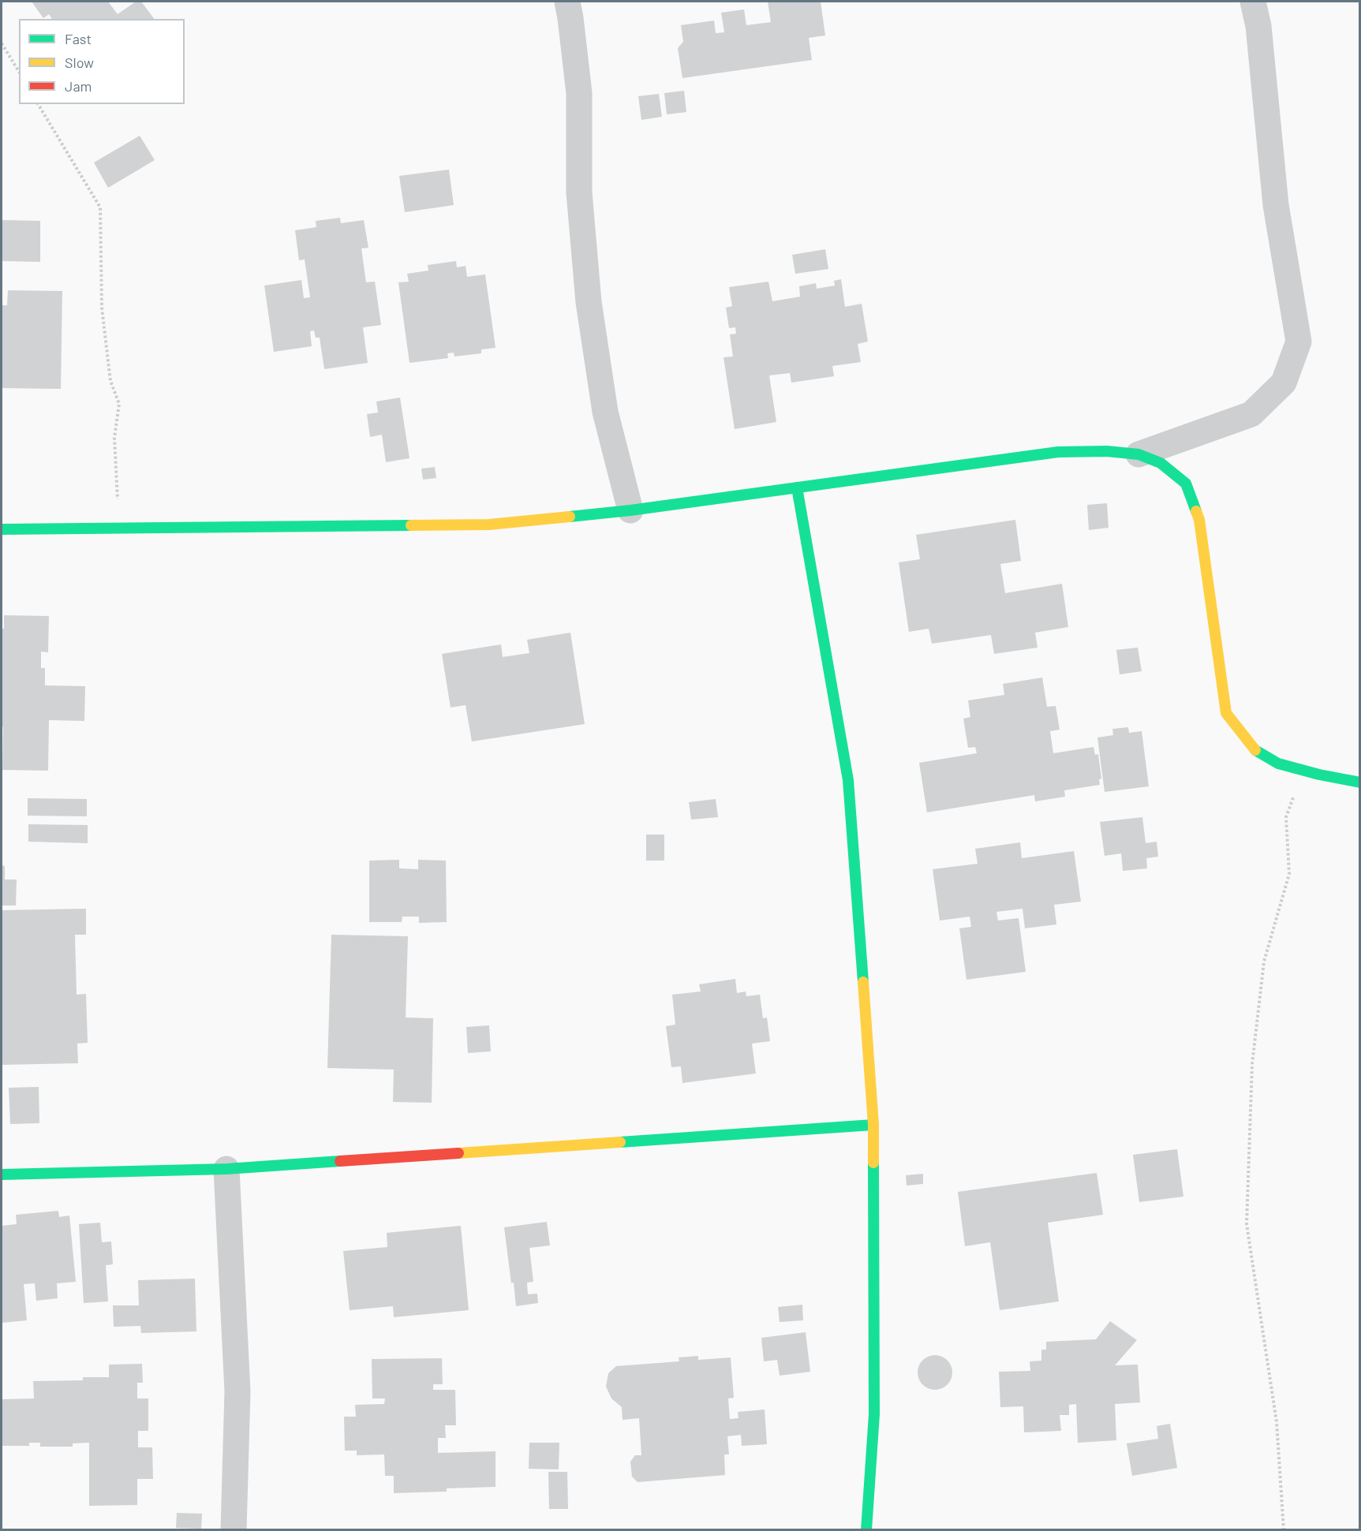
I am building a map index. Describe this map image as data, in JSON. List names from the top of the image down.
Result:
{
  "legend": ["Fast", "Slow", "Jam"]
}
